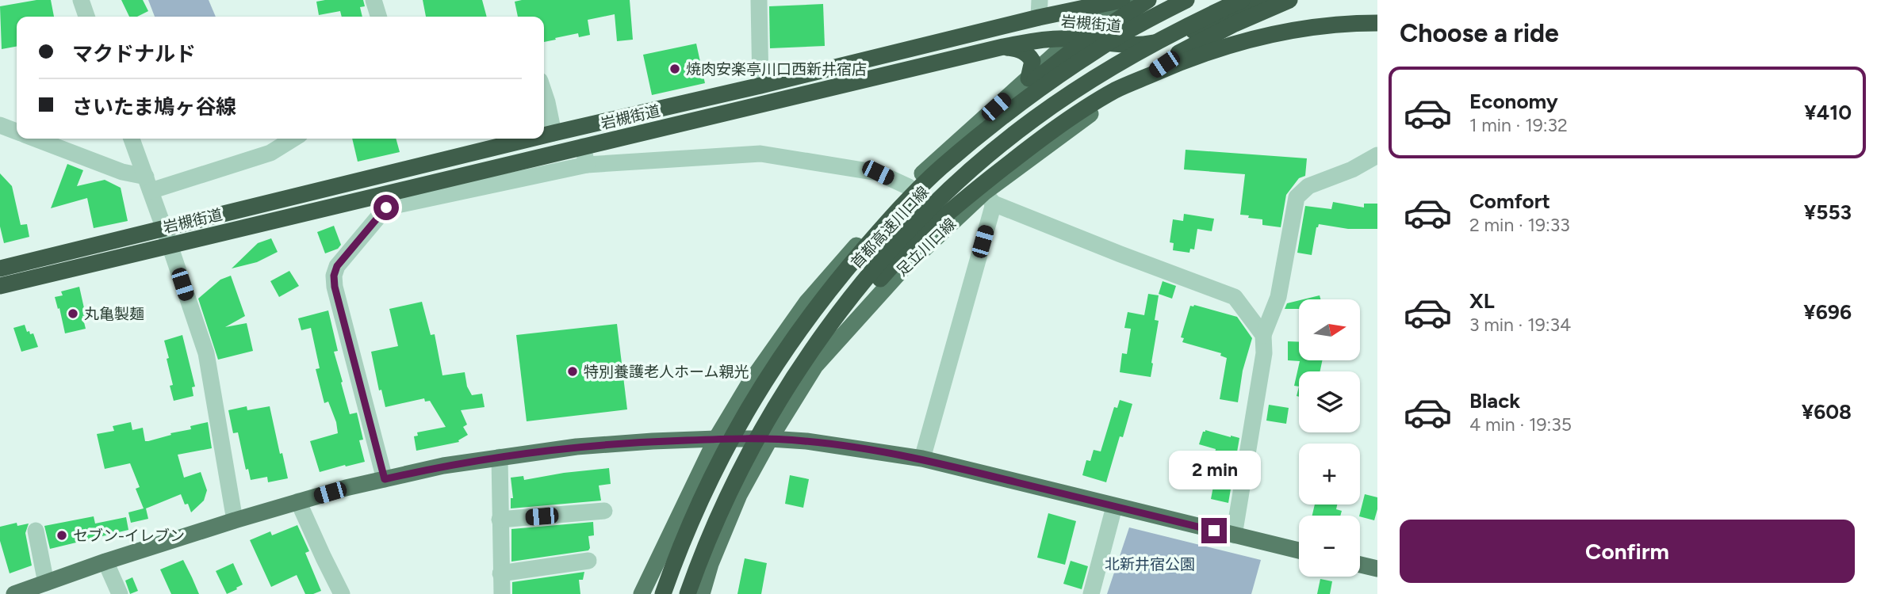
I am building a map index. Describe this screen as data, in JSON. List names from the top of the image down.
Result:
{
  "streets": {
    "highway": ["岩槻街道", "首都高速川口線"],
    "main road": ["足立川口線"]
  },
  "crossings": [
    ["岩槻街道", "足立川口線"]
  ],
  "parks": ["北新井宿公園"],
  "places": [
    "焼肉安楽亭川口西新井宿店",
    "丸亀製麺",
    "特別養護老人ホーム親光",
    "セブン-イレブン"
  ],
  "north": "right",
  "page": {
    "heading": "Choose a ride",
    "banner": ["マクドナルド", "さいたま鳩ヶ谷線"],
    "list": [
      {
        "name": "Economy",
        "note": "1 min · 19:32",
        "value": "¥410"
      },
      {
        "name": "Comfort",
        "note": "2 min · 19:33",
        "value": "¥553"
      },
      {
        "name": "XL",
        "note": "3 min · 19:34",
        "value": "¥696"
      },
      {
        "name": "Black",
        "note": "4 min · 19:35",
        "value": "¥608"
      }
    ],
    "map_buttons": ["+", "−"],
    "bubble": "2 min",
    "buttons": "Confirm"
  }
}
